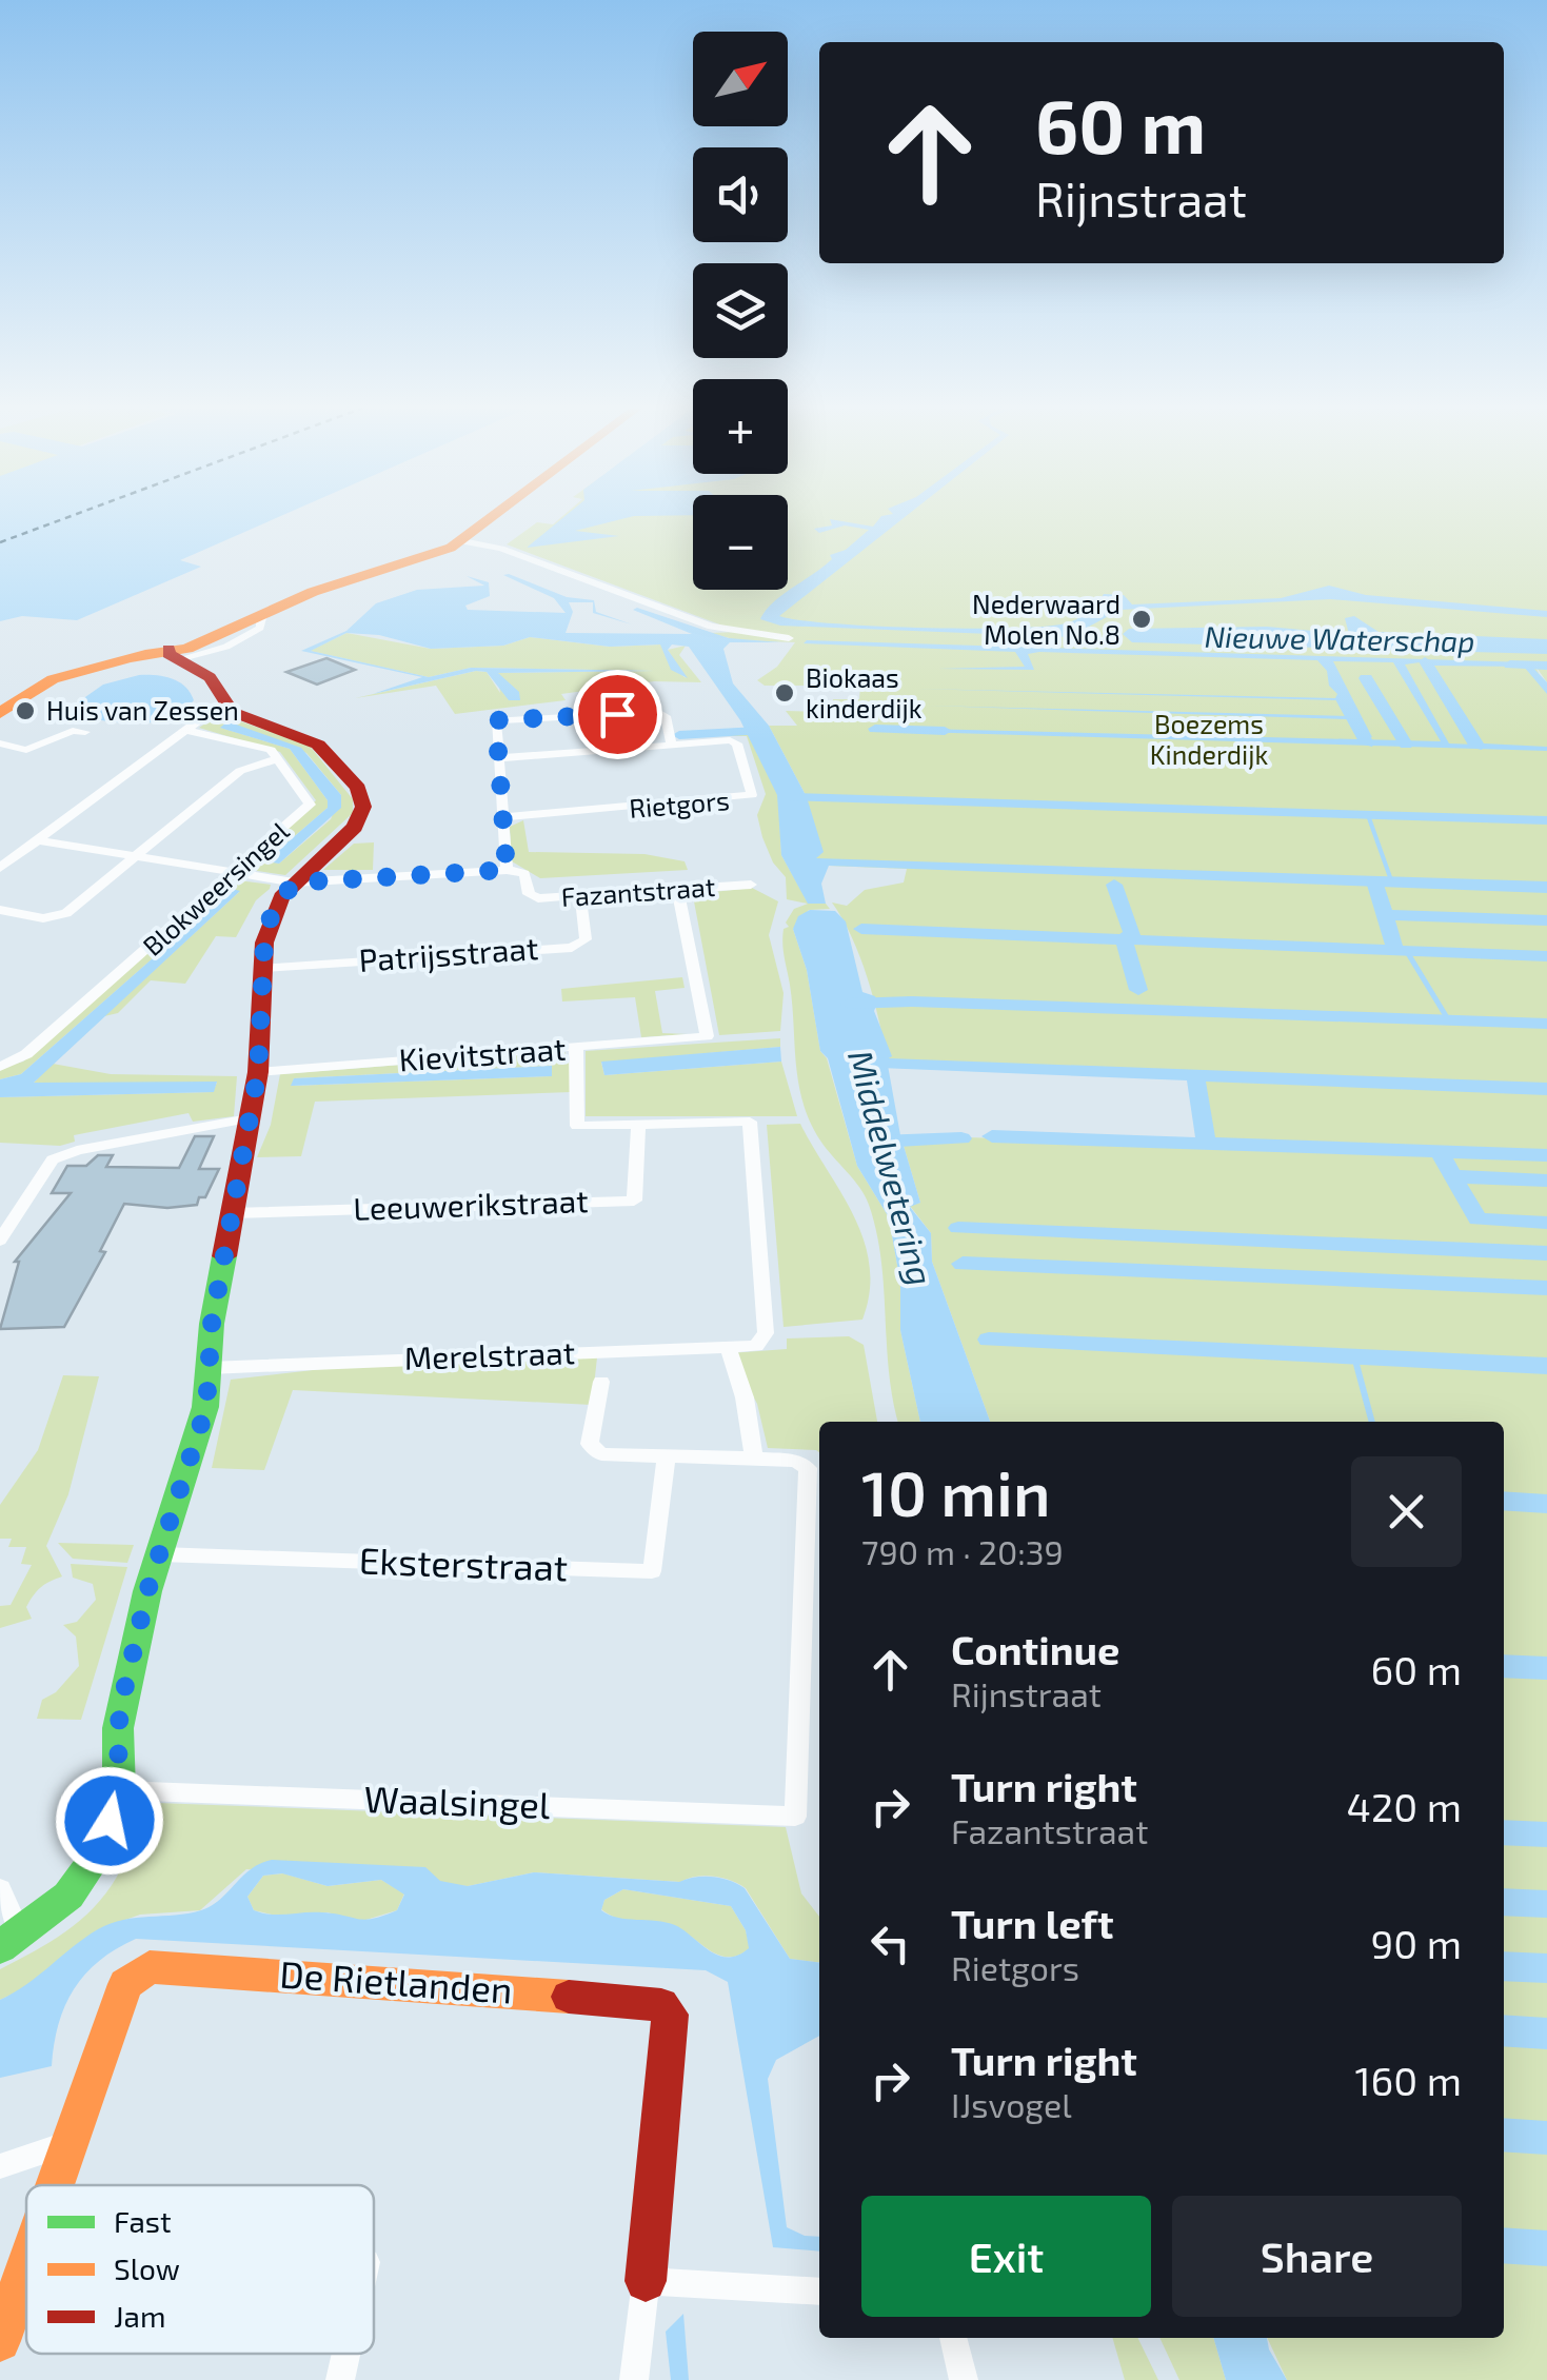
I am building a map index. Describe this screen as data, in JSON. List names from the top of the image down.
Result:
{
  "streets": {
    "street": [
      "Rietgors",
      "Blokweersingel",
      "Fazantstraat",
      "Patrijsstraat",
      "Kievitstraat",
      "Leeuwerikstraat",
      "Merelstraat",
      "Eksterstraat",
      "Waalsingel",
      "De Rietlanden"
    ]
  },
  "crossings": [
    ["Fazantstraat", "Patrijsstraat"],
    ["Fazantstraat", "Kievitstraat"],
    ["Leeuwerikstraat", "Merelstraat"]
  ],
  "water": ["Nieuwe Waterschap", "Middelwetering"],
  "parks": ["Boezems Kinderdijk"],
  "places": ["Nederwaard Molen No.8", "Biokaas kinderdijk", "Huis van Zessen"],
  "legend": ["Fast", "Slow", "Jam"],
  "north": "top right",
  "page": {
    "map_buttons": ["+", "−"],
    "turn": ["60 m", "Rijnstraat"],
    "heading": ["10 min", "790 m · 20:39"],
    "list": [
      {
        "name": "Continue",
        "note": "Rijnstraat",
        "value": "60 m"
      },
      {
        "name": "Turn right",
        "note": "Fazantstraat",
        "value": "420 m"
      },
      {
        "name": "Turn left",
        "note": "Rietgors",
        "value": "90 m"
      },
      {
        "name": "Turn right",
        "note": "IJsvogel",
        "value": "160 m"
      }
    ],
    "buttons": ["Exit", "Share"]
  }
}
